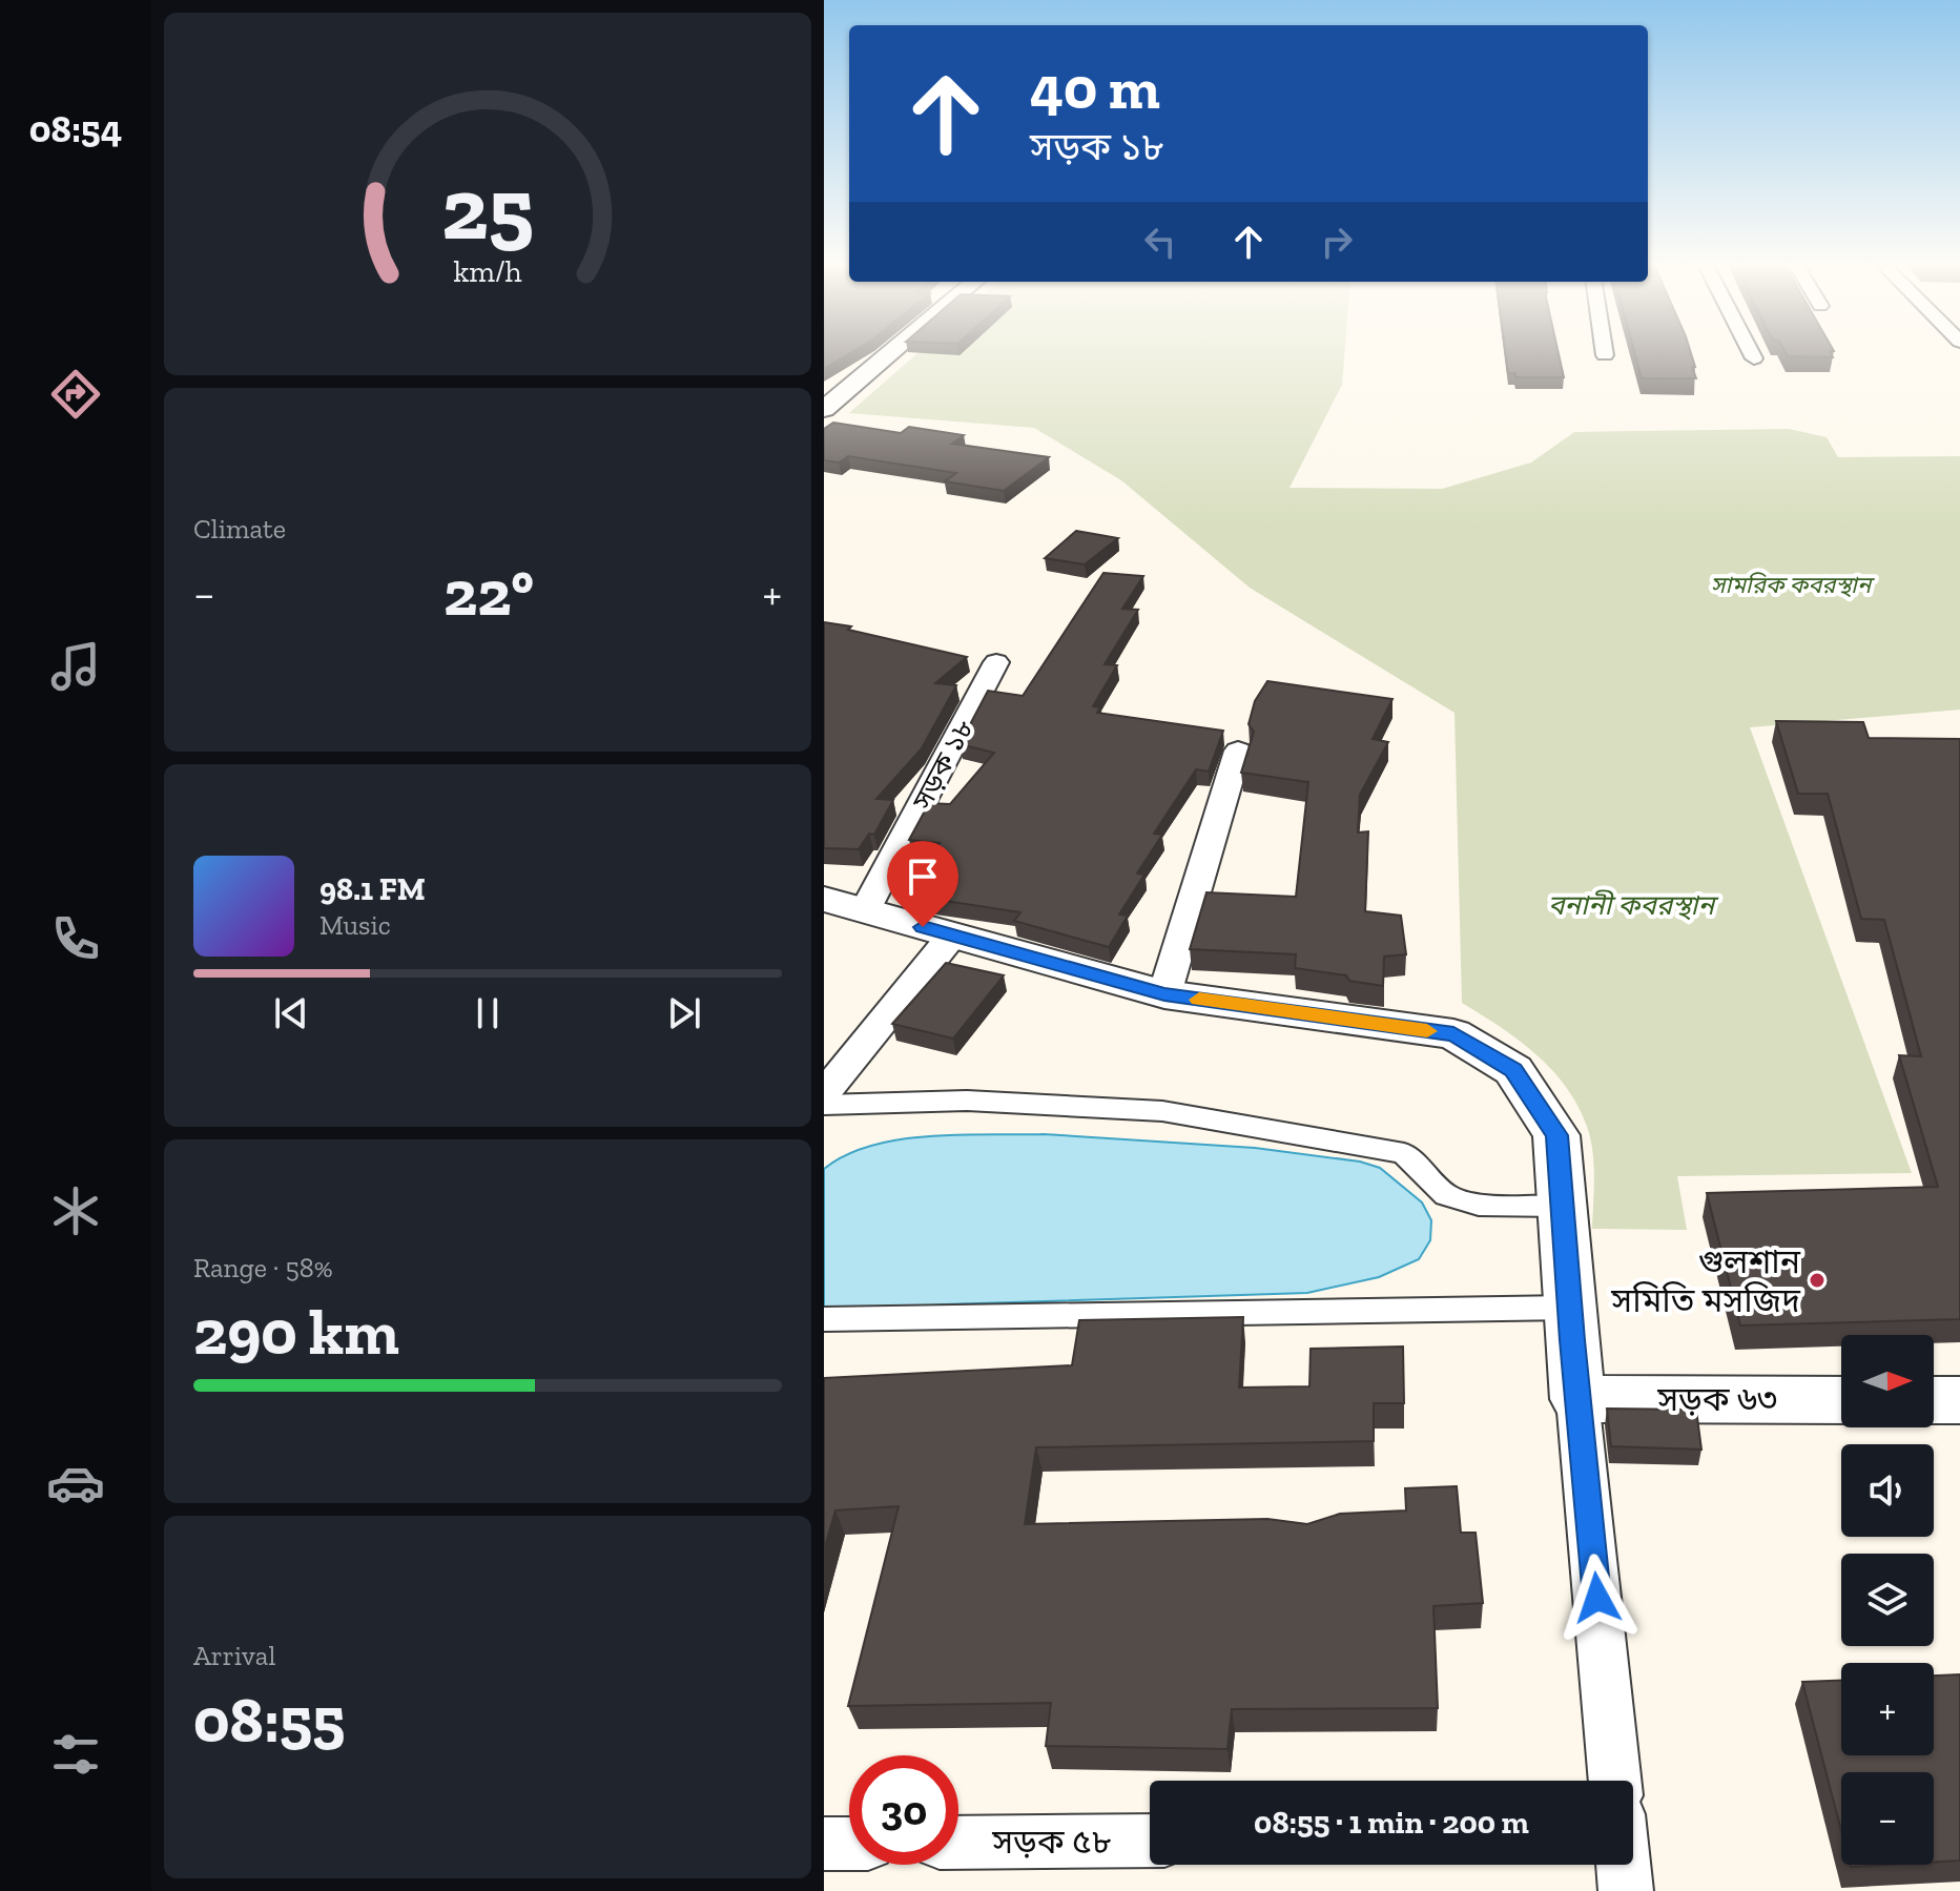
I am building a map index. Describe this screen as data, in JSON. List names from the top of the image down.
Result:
{
  "streets": {
    "street": ["সড়ক ১৮", "সড়ক ৬৩", "সড়ক ৫৮"]
  },
  "parks": ["সামরিক কবরস্থান", "বনানী কবরস্থান"],
  "places": ["গুলশান সমিতি মসজিদ"],
  "north": "right",
  "page": {
    "tabs": "08:54",
    "turn": ["40 m", "সড়ক ১৮"],
    "tile": [
      "Climate",
      ["Range · 58%", "290 km"],
      ["Arrival", "08:55"]
    ],
    "heat": ["−", "22°", "+"],
    "song": ["98.1 FM", "Music"],
    "map_buttons": ["+", "−"],
    "limit": "30",
    "trip": "08:55 · 1 min · 200 m",
    "gauge": ["25", "km/h"]
  }
}
